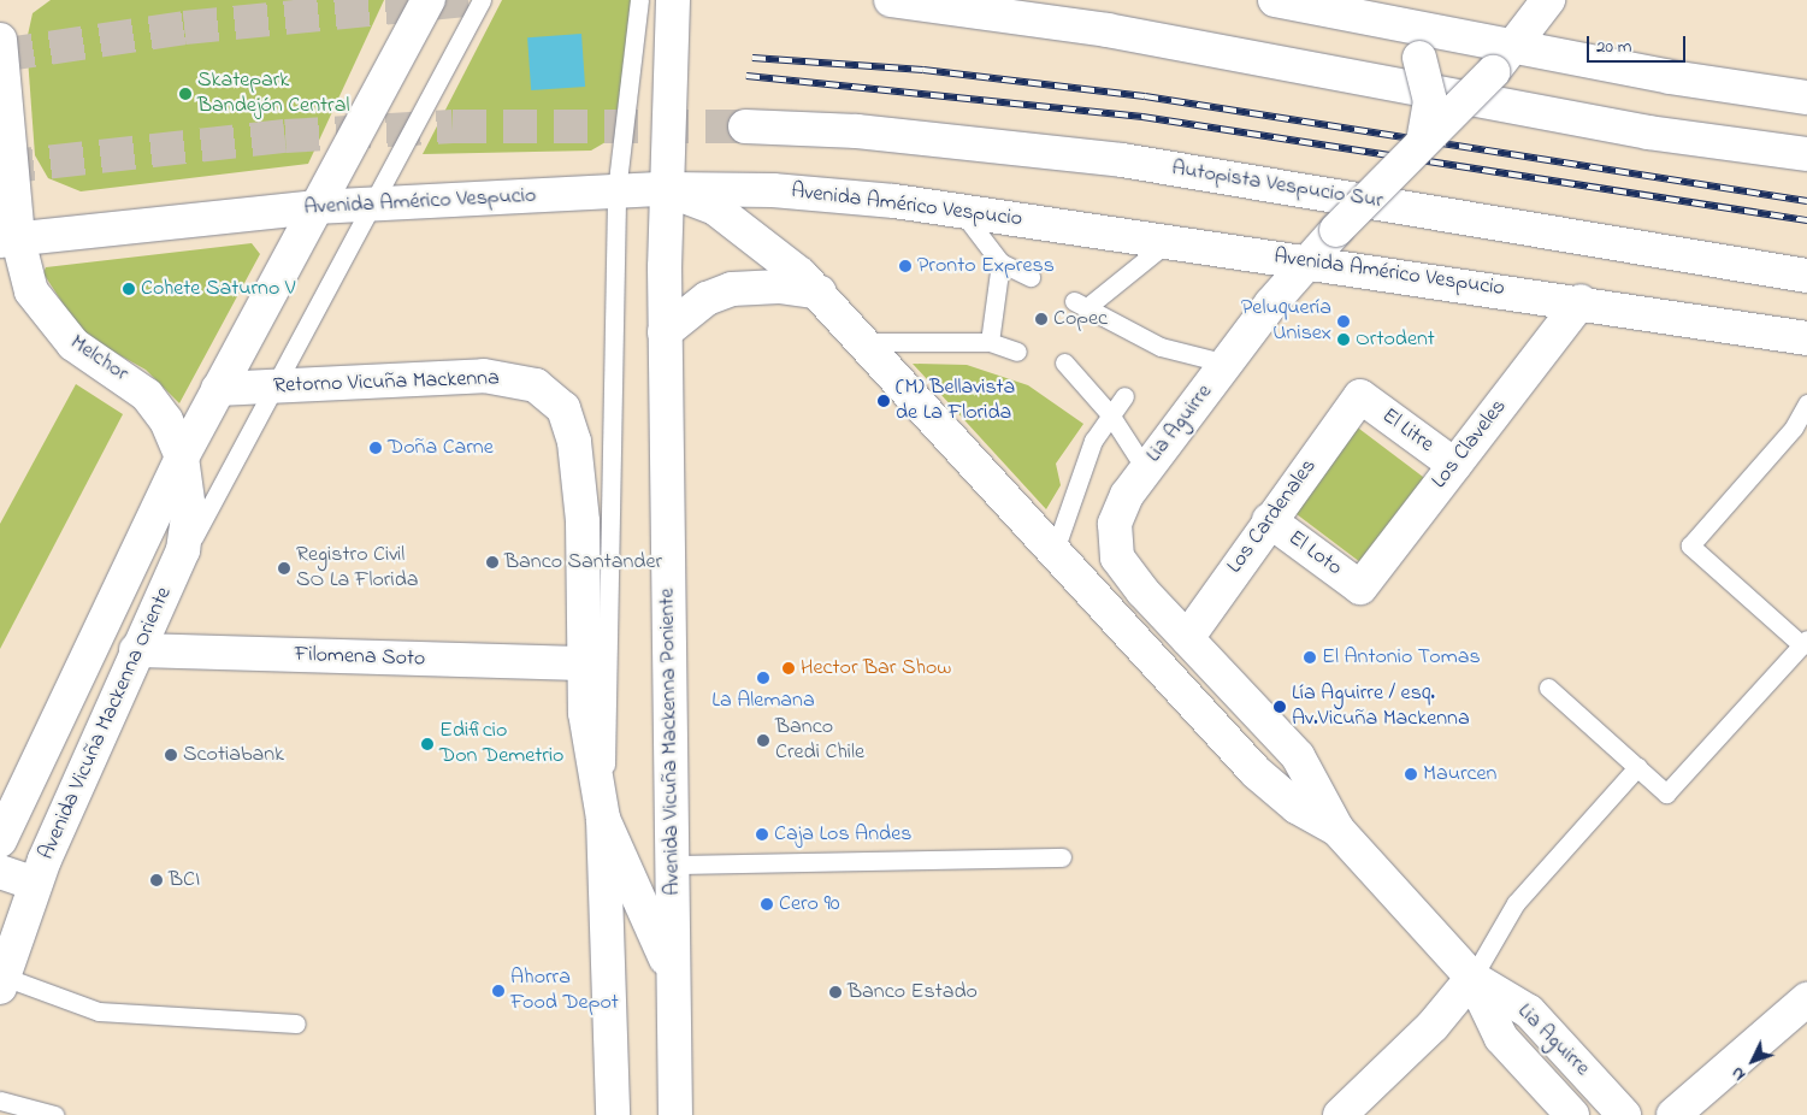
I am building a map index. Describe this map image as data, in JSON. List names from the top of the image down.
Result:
{
  "streets": {
    "main road": [
      "Autopista Vespucio Sur",
      "Avenida Américo Vespucio",
      "Melchor",
      "Retorno Vicuña Mackenna",
      "Lia Aguirre",
      "El Litre",
      "Los Claveles",
      "Los Cardenales",
      "El Loto",
      "Filomena Soto",
      "Avenida Vicuña Mackenna Oriente",
      "Avenida Vicuña Mackenna Poniente"
    ]
  },
  "crossings": [
    ["Avenida Américo Vespucio", "Melchor"],
    ["Avenida Américo Vespucio", "Lia Aguirre"],
    ["Avenida Américo Vespucio", "Los Claveles"],
    ["Avenida Américo Vespucio", "Avenida Vicuña Mackenna Poniente"],
    ["Melchor", "Avenida Vicuña Mackenna Oriente"],
    ["Retorno Vicuña Mackenna", "Filomena Soto"],
    ["Lia Aguirre", "Los Cardenales"],
    ["Lia Aguirre", "Avenida Vicuña Mackenna Poniente"],
    ["El Litre", "Los Claveles"],
    ["El Litre", "Los Cardenales"],
    ["Los Claveles", "El Loto"],
    ["Los Cardenales", "El Loto"],
    ["Filomena Soto", "Avenida Vicuña Mackenna Oriente"]
  ],
  "places": [
    "Skatepark Bandejón Central",
    "Pronto Express",
    "Cohete Saturno V",
    "Copec",
    "Peluquería Unisex",
    "Ortodent",
    "(M) Bellavista de La Florida",
    "Doña Carne",
    "Banco Santander",
    "Registro Civil SO La Florida",
    "El Antonio Tomas",
    "Hector Bar Show",
    "La Alemana",
    "Lía Aguirre / esq. Av.Vicuña Mackenna",
    "Banco Credi Chile",
    "Edificio Don Demetrio",
    "Scotiabank",
    "Maurcen",
    "Caja Los Andes",
    "BCI",
    "Cero 90",
    "Ahorra Food Depot",
    "Banco Estado"
  ],
  "scale_bar": "20 m",
  "north": "bottom left"
}
